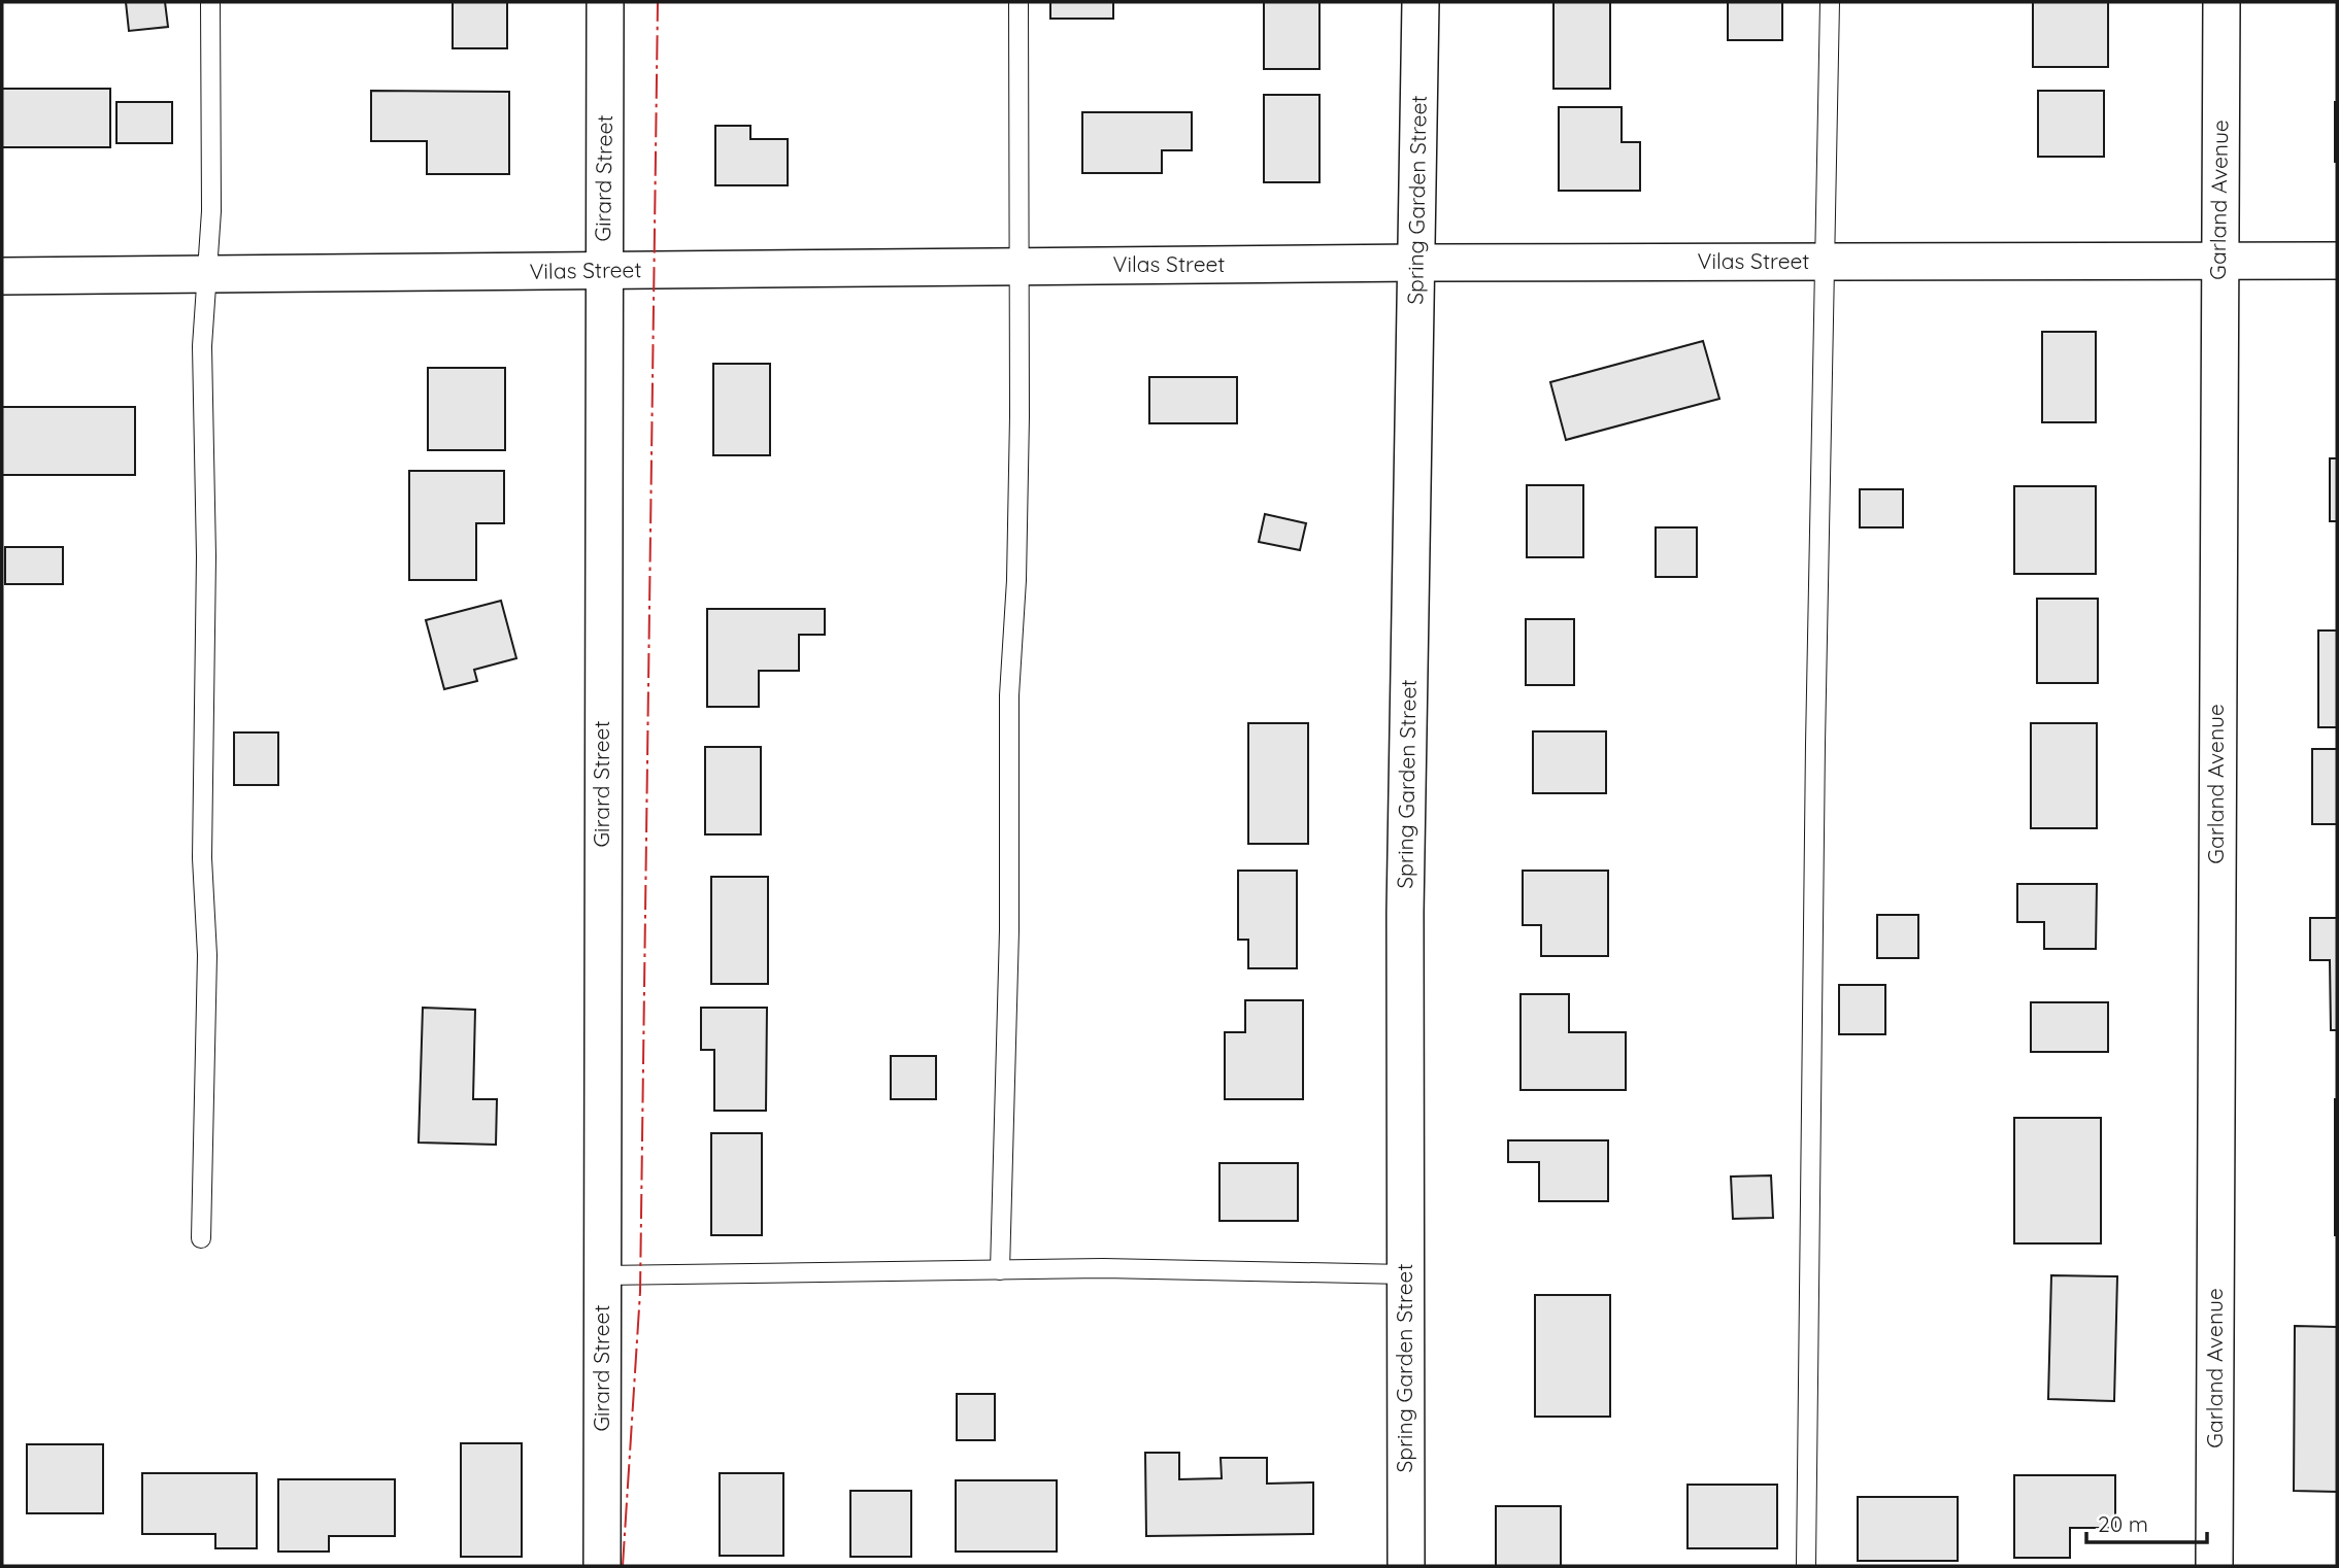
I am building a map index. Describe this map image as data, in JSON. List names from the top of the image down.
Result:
{
  "streets": {
    "street": [
      "Girard Street",
      "Spring Garden Street",
      "Garland Avenue",
      "Vilas Street"
    ]
  },
  "crossings": [
    ["Girard Street", "Vilas Street"],
    ["Spring Garden Street", "Vilas Street"],
    ["Garland Avenue", "Vilas Street"]
  ],
  "scale_bar": "20 m"
}
